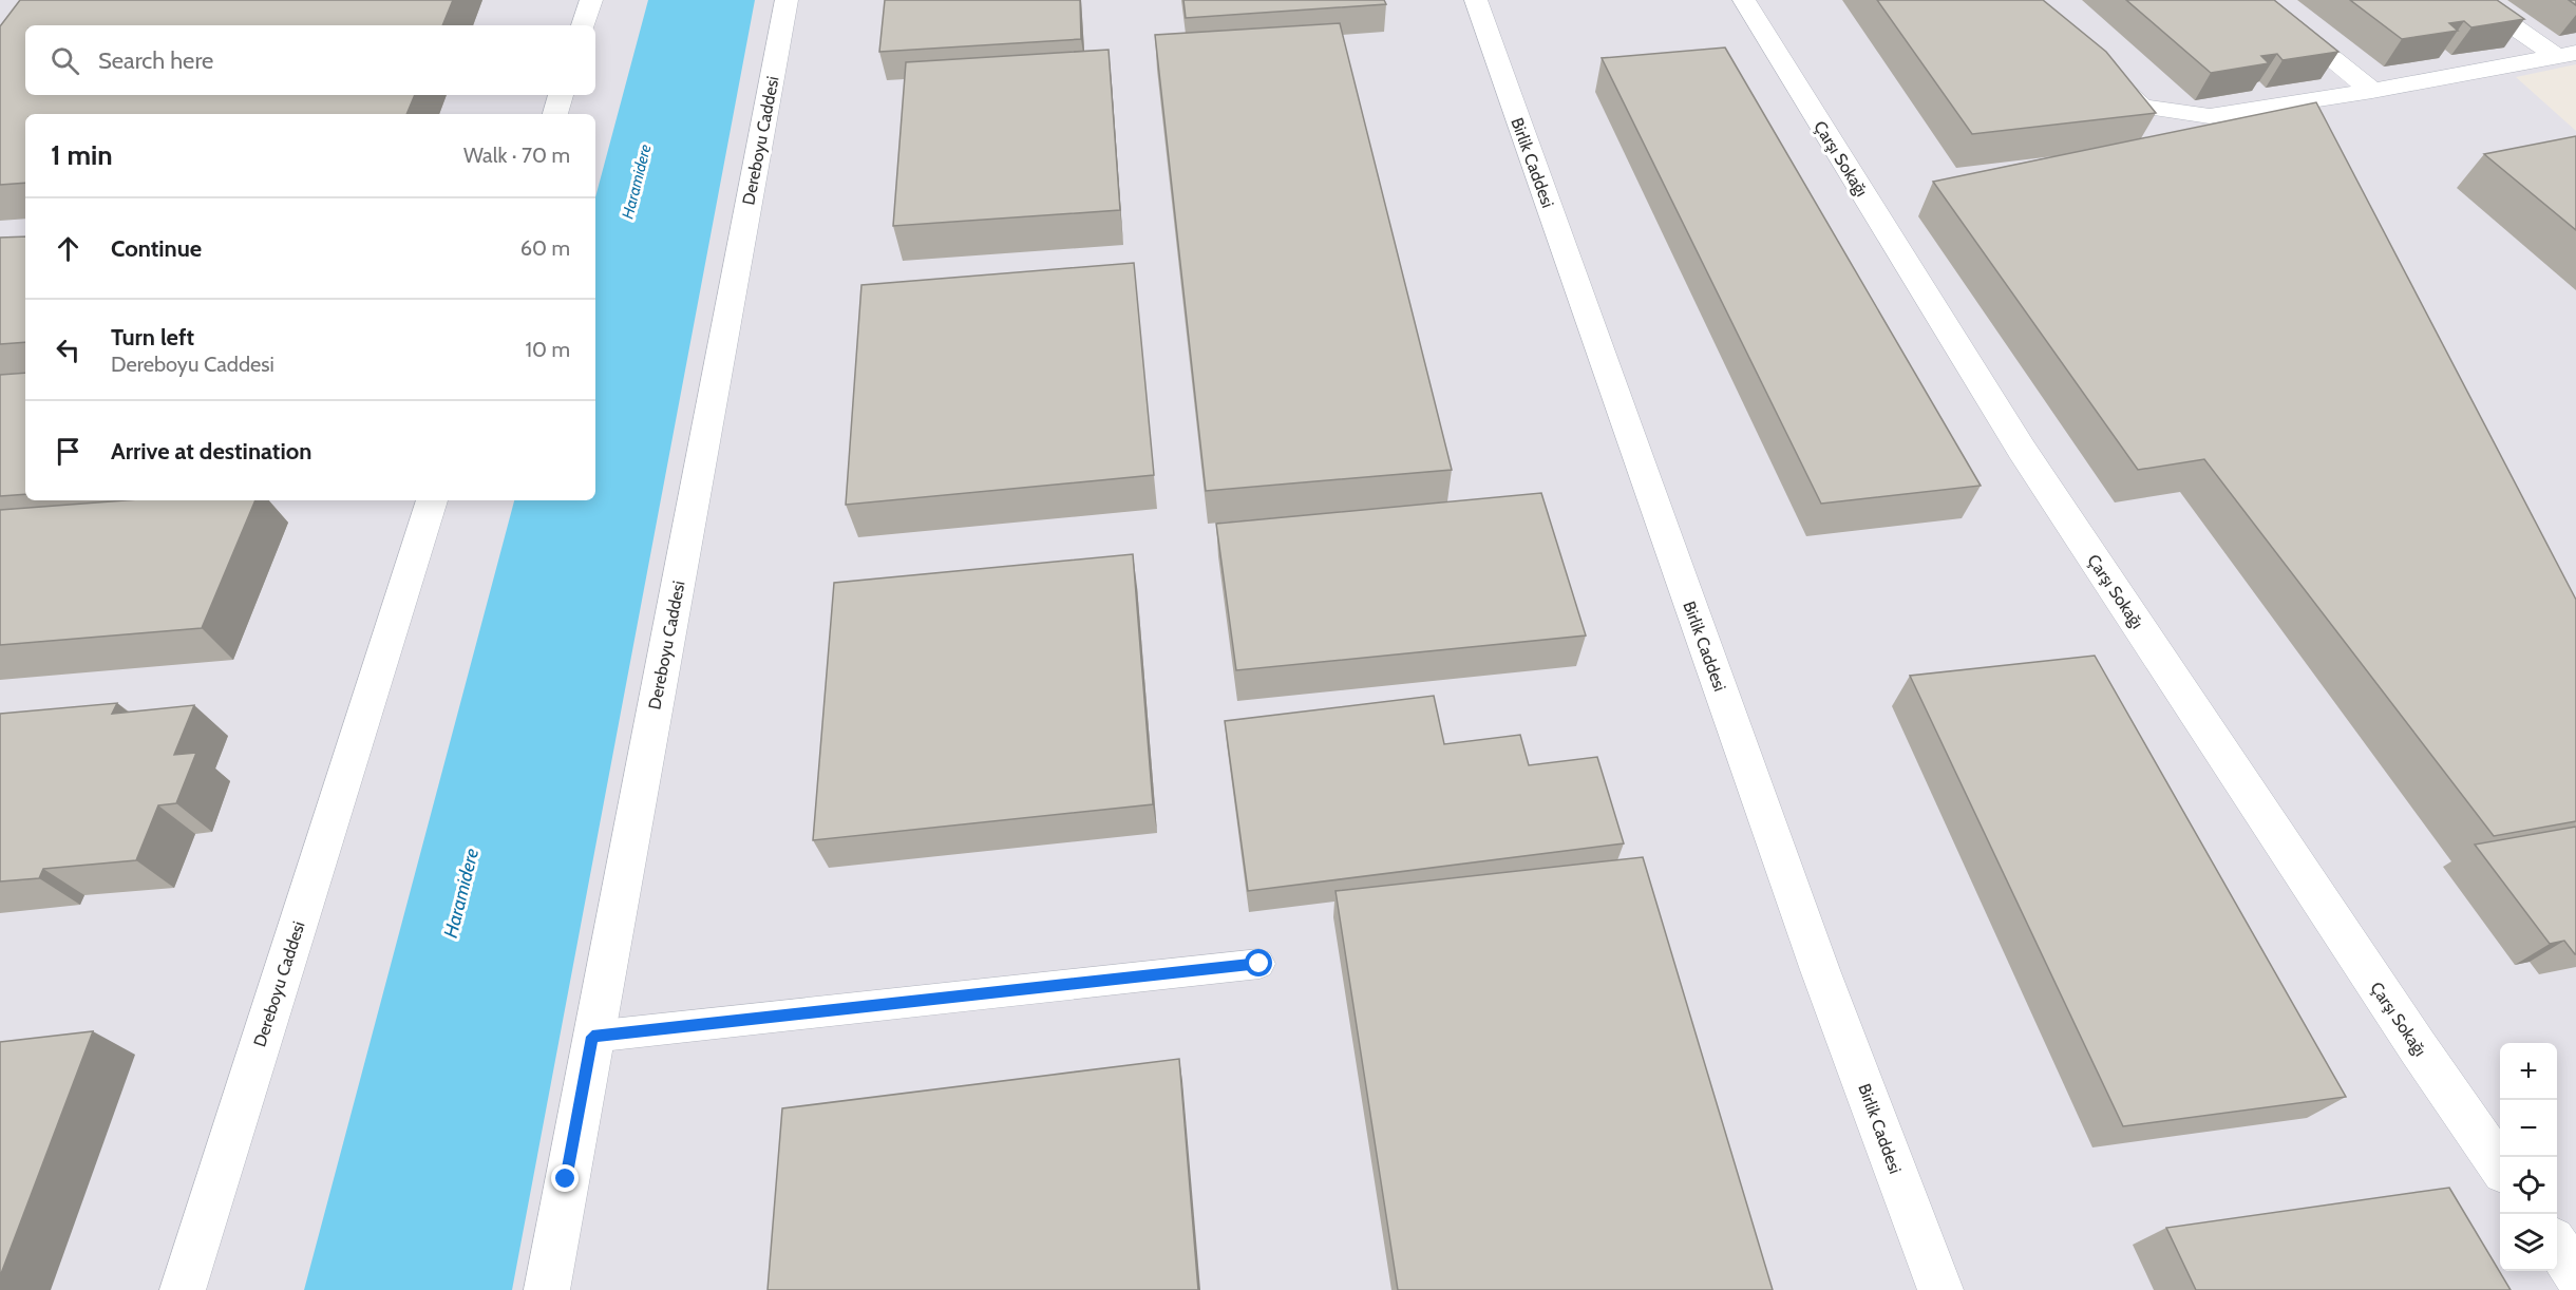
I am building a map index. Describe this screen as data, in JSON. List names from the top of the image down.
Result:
{
  "streets": {
    "street": ["Dereboyu Caddesi", "Çarşı Sokağı", "Birlik Caddesi"]
  },
  "water": ["Haramidere"],
  "page": {
    "search": "Search here",
    "heading": ["1 min", "Walk · 70 m"],
    "list": [
      ["Continue", "60 m"],
      ["Turn left", "Dereboyu Caddesi", "10 m"],
      "Arrive at destination"
    ],
    "map_buttons": ["+", "−"]
  }
}
